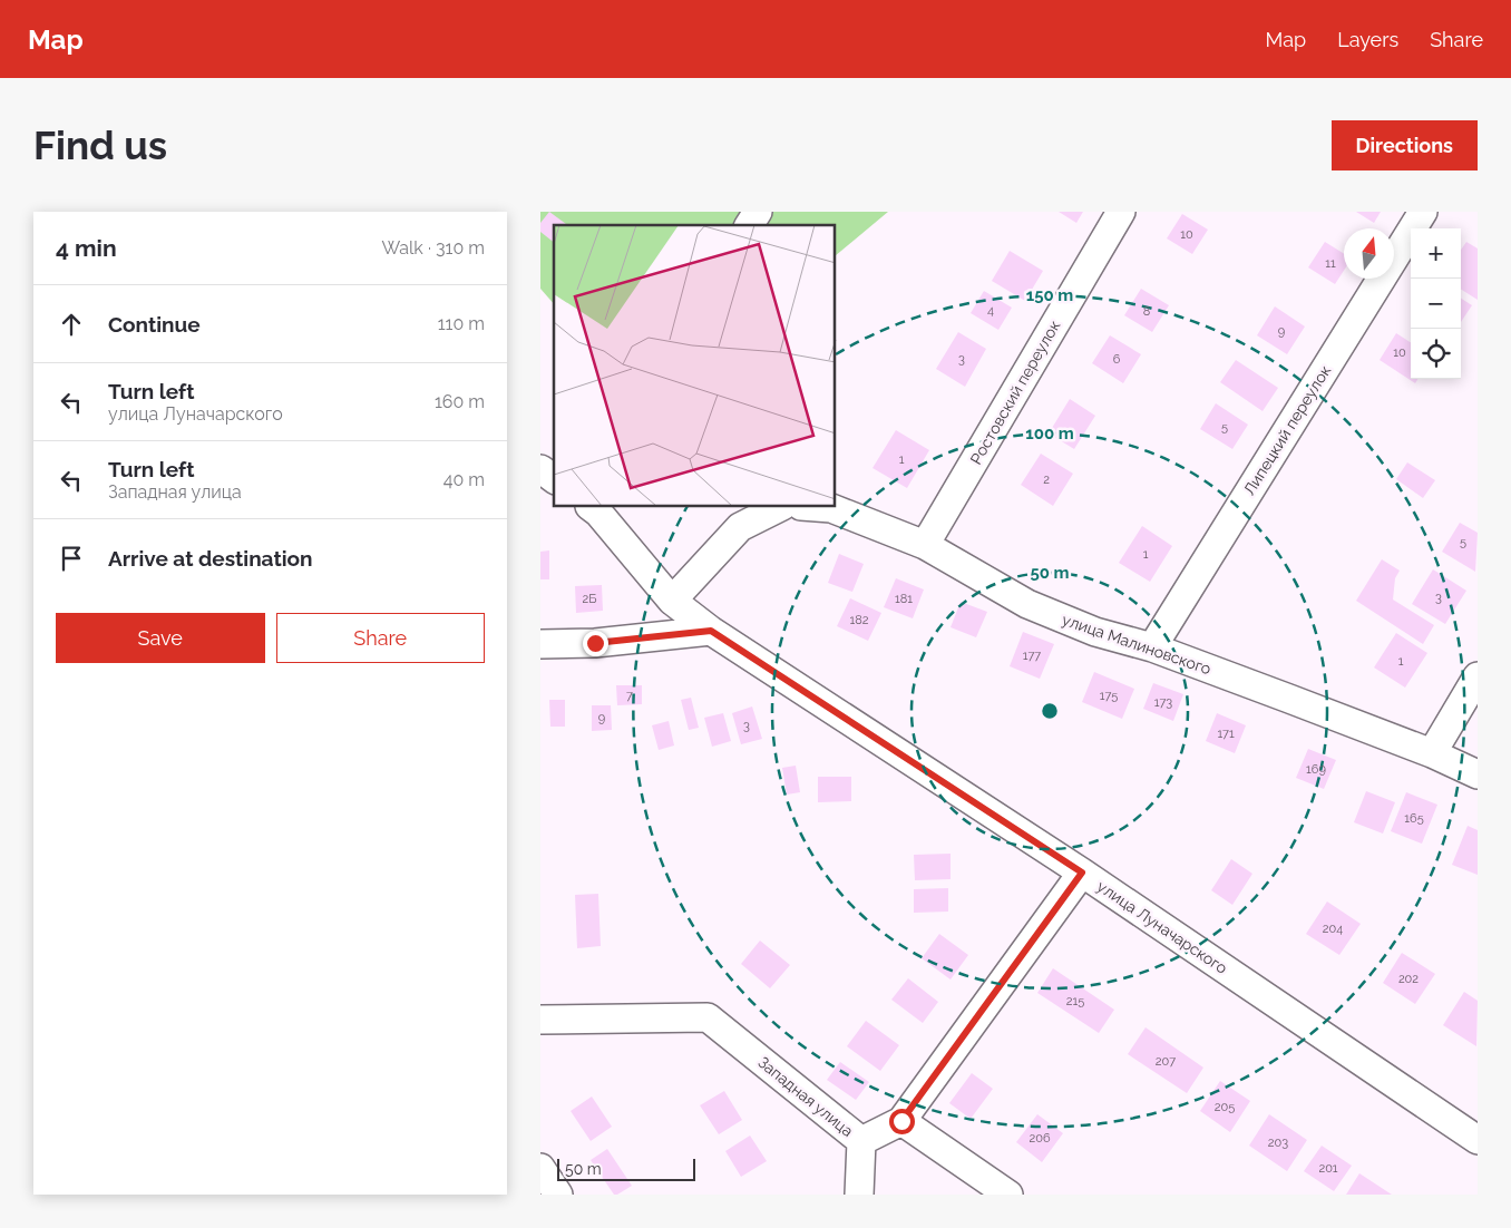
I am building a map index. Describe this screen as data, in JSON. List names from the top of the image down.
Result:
{
  "streets": {
    "street": [
      "Ростовский переулок",
      "Липецкий переулок",
      "улица Малиновского",
      "улица Луначарского",
      "Западная улица"
    ]
  },
  "crossings": [
    ["Ростовский переулок", "улица Малиновского"],
    ["Липецкий переулок", "улица Малиновского"]
  ],
  "house_numbers": [
    "10",
    "11",
    "4",
    "8",
    "9",
    "10",
    "3",
    "6",
    "5",
    "1",
    "2",
    "5",
    "1",
    "3",
    "2Б",
    "181",
    "182",
    "177",
    "1",
    "7",
    "175",
    "173",
    "9",
    "3",
    "171",
    "169",
    "165",
    "204",
    "202",
    "215",
    "207",
    "205",
    "206",
    "203",
    "201"
  ],
  "scale_bar": "50 m",
  "north": "top",
  "page": {
    "header": "Map",
    "nav": ["Map", "Layers", "Share"],
    "buttons": [
      "Directions",
      ["Save", "Share"]
    ],
    "title": "Find us",
    "heading": ["4 min", "Walk · 310 m"],
    "map_buttons": ["+", "−"],
    "list": [
      ["Continue", "110 m"],
      ["Turn left", "улица Луначарского", "160 m"],
      ["Turn left", "Западная улица", "40 m"],
      "Arrive at destination"
    ],
    "scale": "50 m"
  },
  "rings": ["150 m", "100 m", "50 m"]
}
